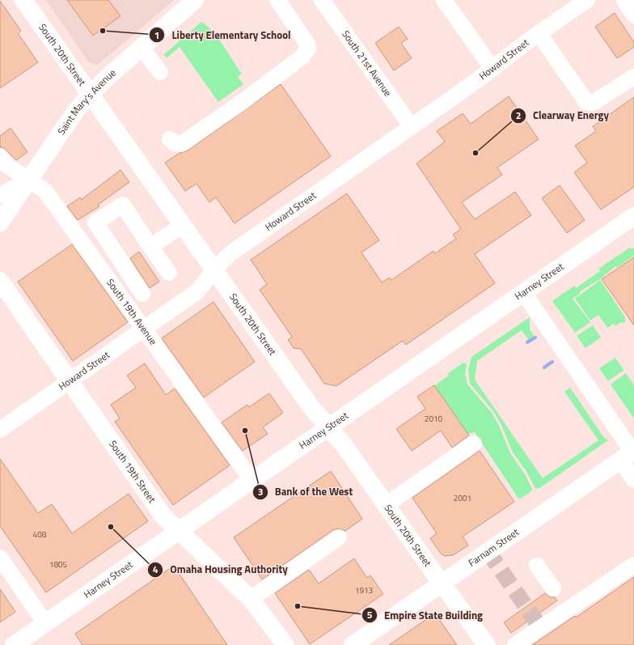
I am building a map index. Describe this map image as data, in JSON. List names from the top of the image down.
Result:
{
  "streets": {
    "main road": [
      "South 20th Street",
      "Saint Mary's Avenue",
      "Harney Street",
      "South 19th Street",
      "Farnam Street"
    ],
    "street": ["Howard Street", "South 21st Avenue", "South 19th Avenue"]
  },
  "crossings": [
    ["South 20th Street", "Howard Street"],
    ["South 20th Street", "Saint Mary's Avenue"],
    ["South 20th Street", "Harney Street"],
    ["South 20th Street", "Farnam Street"],
    ["Howard Street", "South 21st Avenue"],
    ["Howard Street", "South 19th Avenue"],
    ["Howard Street", "South 19th Street"],
    ["Saint Mary's Avenue", "South 19th Avenue"],
    ["Harney Street", "South 19th Avenue"],
    ["Harney Street", "South 19th Street"]
  ],
  "places": [
    "Liberty Elementary School",
    "Clearway Energy",
    "Bank of the West",
    "Omaha Housing Authority",
    "Empire State Building"
  ],
  "house_numbers": [
    "2010",
    "2001",
    "408",
    "1805",
    "1913"
  ]
}
